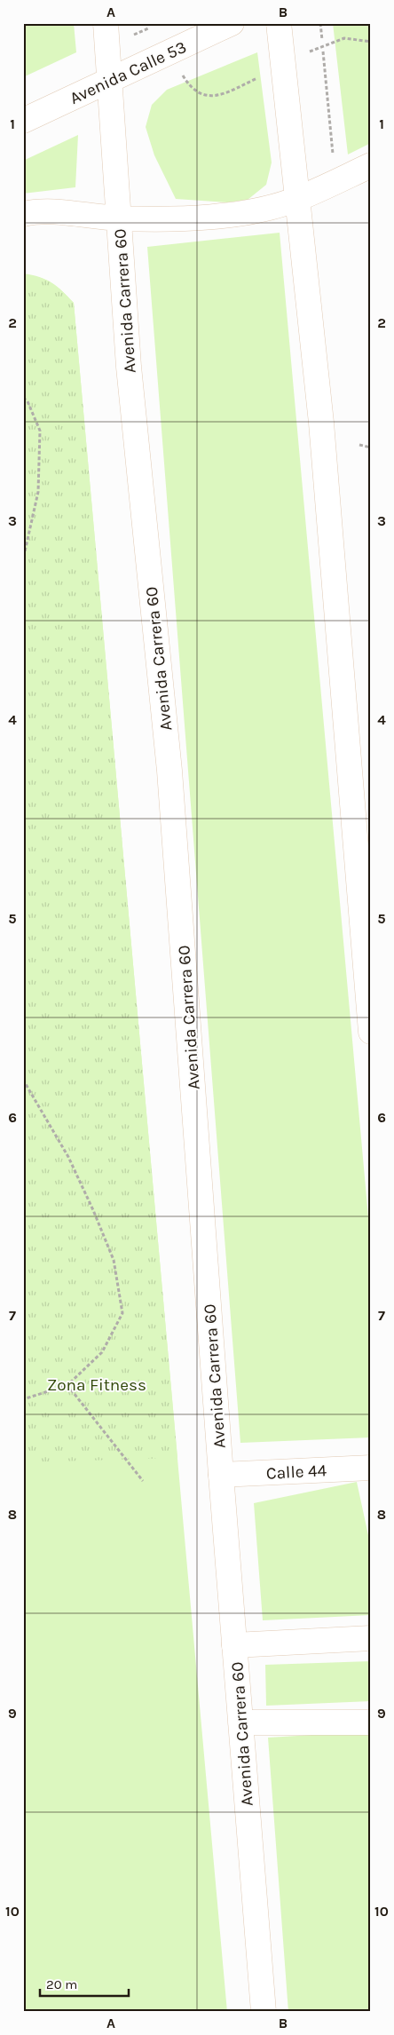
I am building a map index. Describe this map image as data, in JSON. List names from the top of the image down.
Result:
{
  "streets": {
    "main road": ["Avenida Calle 53", "Avenida Carrera 60", "Calle 44"]
  },
  "crossings": [
    ["Avenida Calle 53", "Avenida Carrera 60"],
    ["Avenida Carrera 60", "Calle 44"]
  ],
  "parks": ["Zona Fitness"],
  "scale_bar": "20 m",
  "grid": {
    "columns": ["A", "B"],
    "rows": [
      "1",
      "2",
      "3",
      "4",
      "5",
      "6",
      "7",
      "8",
      "9",
      "10"
    ]
  }
}
